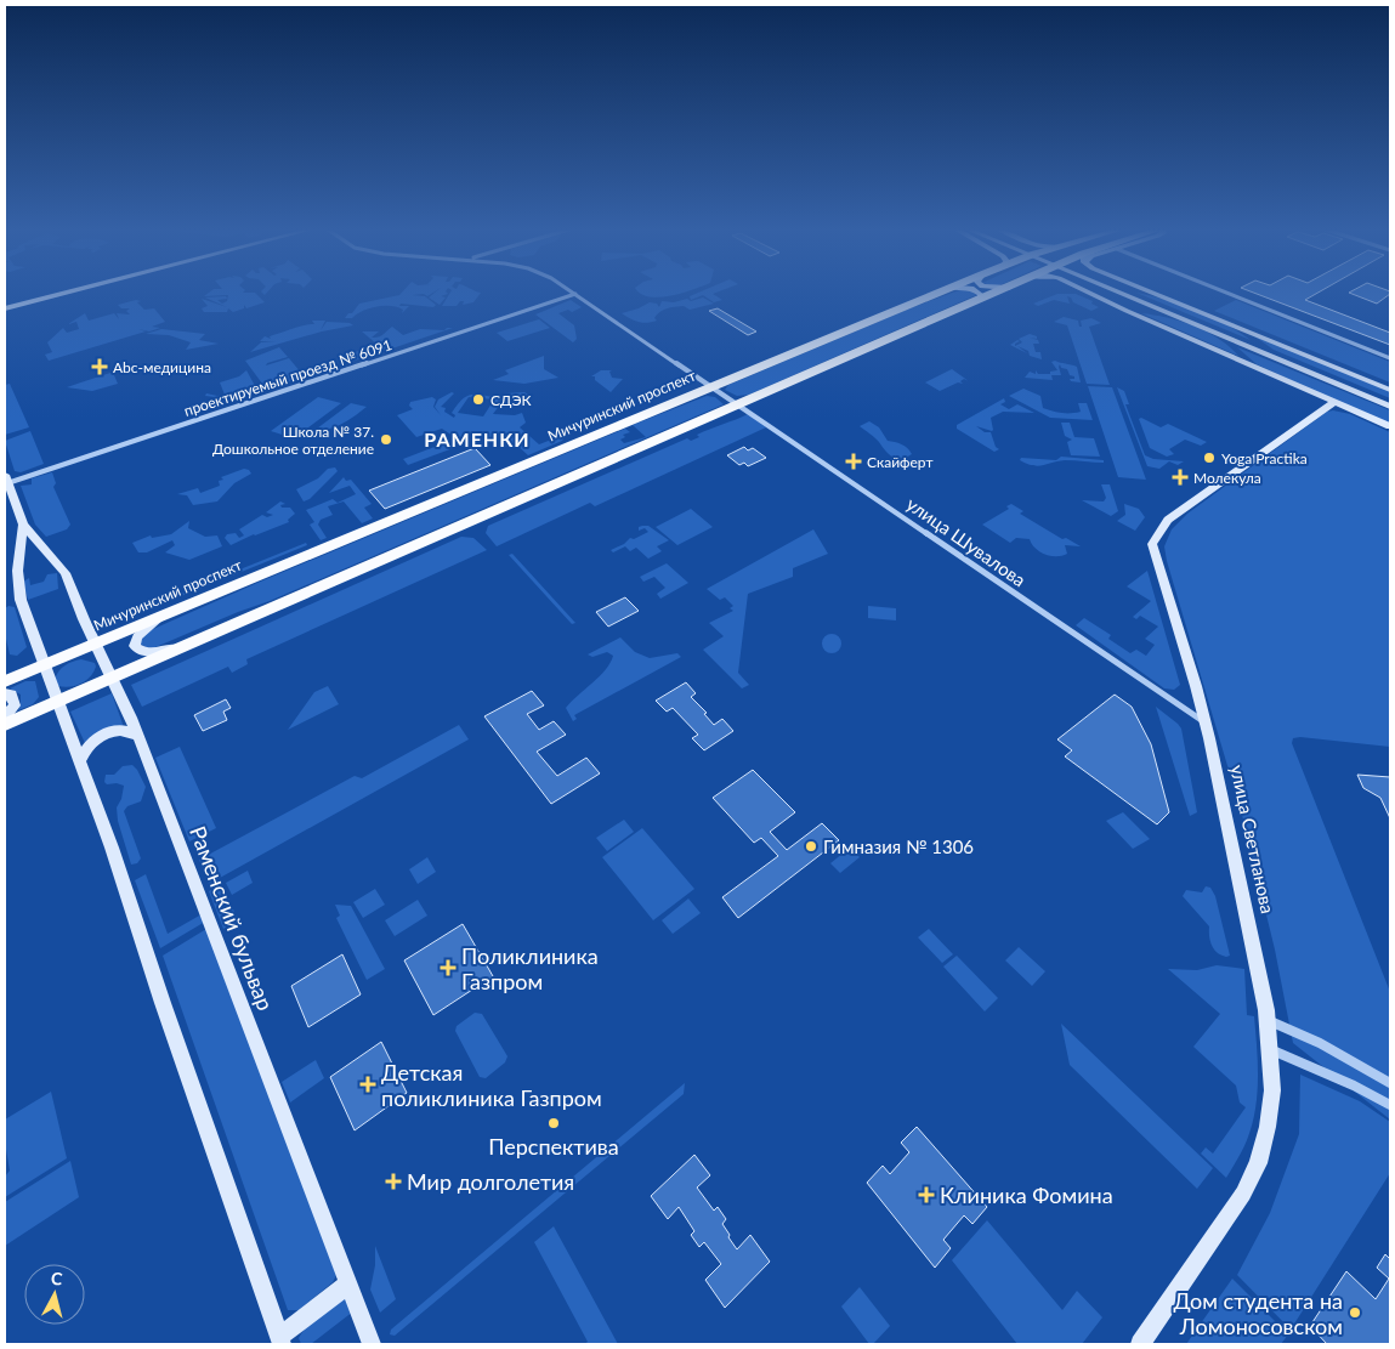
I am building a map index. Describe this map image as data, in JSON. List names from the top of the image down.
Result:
{
  "streets": {
    "main road": ["Мичуринский проспект"],
    "street": [
      "проектируемый проезд № 6091",
      "улица Шувалова",
      "улица Светланова",
      "Раменский бульвар"
    ]
  },
  "crossings": [
    ["проектируемый проезд № 6091", "улица Шувалова"],
    ["проектируемый проезд № 6091", "Раменский бульвар"],
    ["Мичуринский проспект", "улица Шувалова"],
    ["Мичуринский проспект", "Раменский бульвар"],
    ["улица Шувалова", "улица Светланова"]
  ],
  "districts": ["РАМЕНКИ"],
  "places": {
    "health": [
      "Abc-медицина",
      "Скайферт",
      "Молекула",
      "Поликлиника Газпром",
      "Детская поликлиника Газпром",
      "Мир долголетия",
      "Клиника Фомина"
    ],
    "other": [
      "СДЭК",
      "Школа № 37. Дошкольное отделение",
      "Yoga Practika",
      "Гимназия № 1306",
      "Перспектива",
      "Дом студента на Ломоносовском"
    ]
  },
  "north": "top"
}
